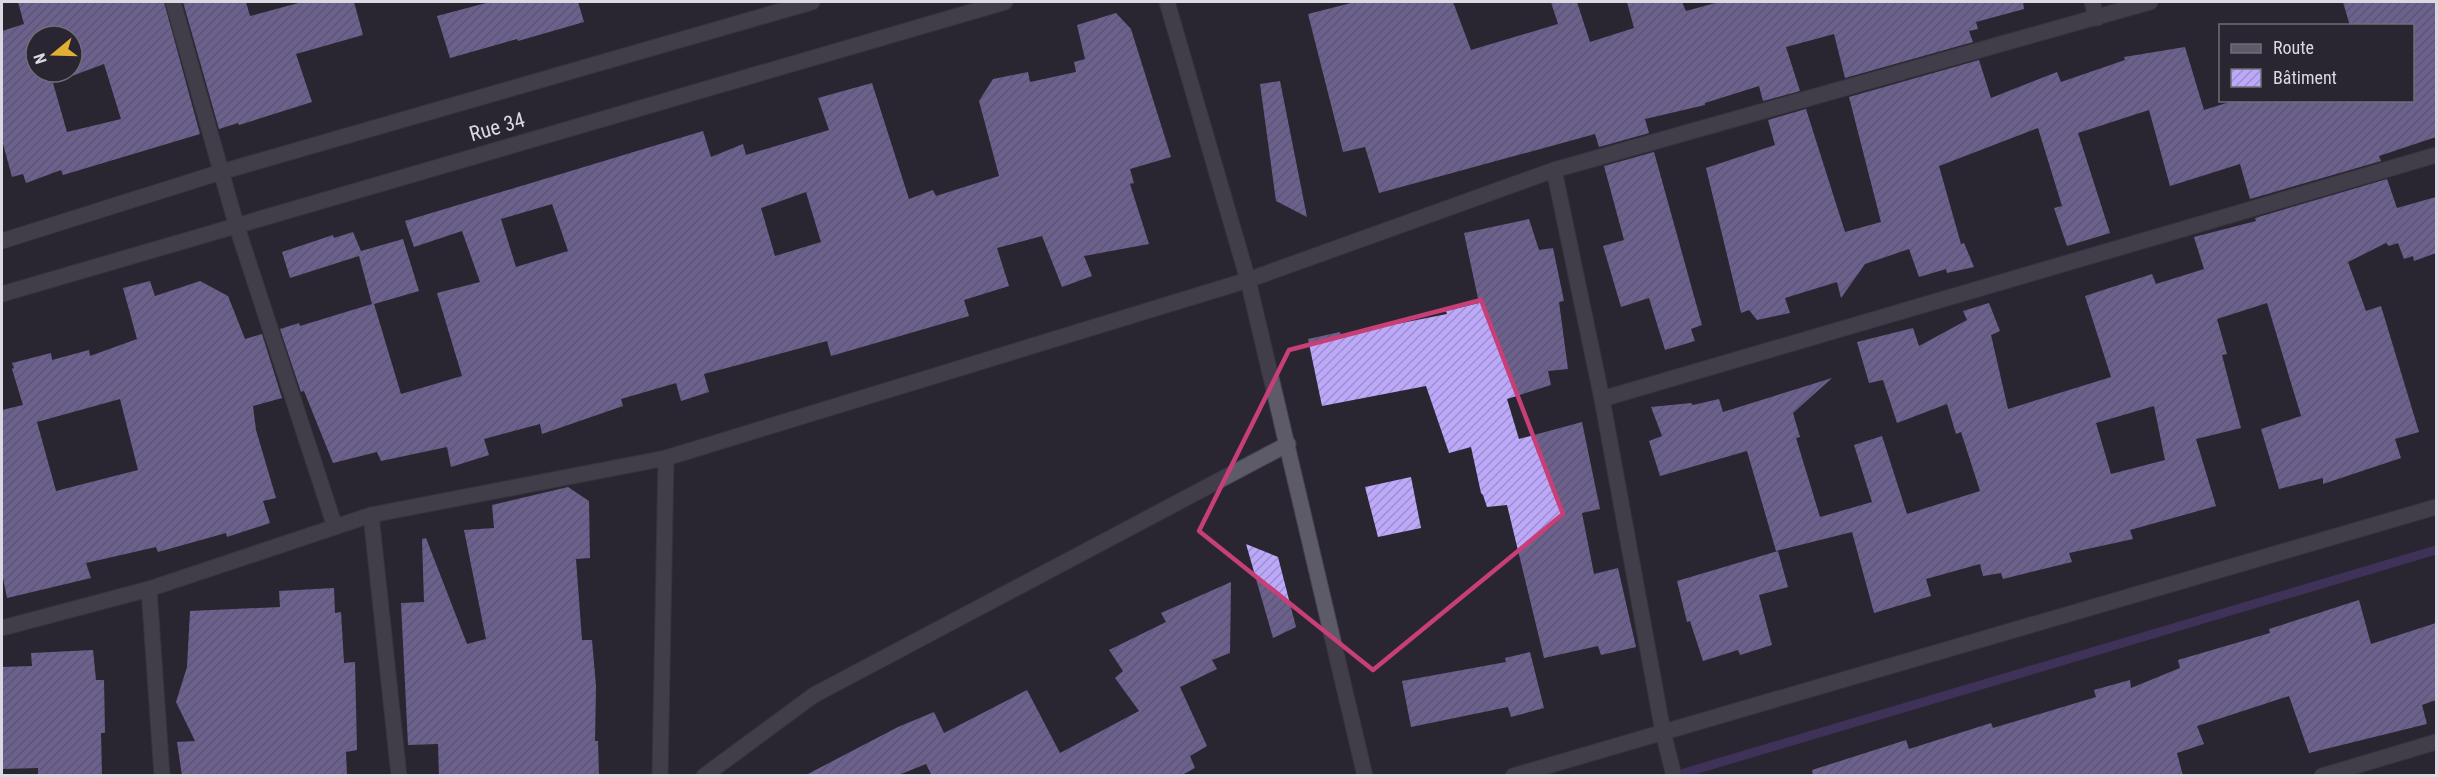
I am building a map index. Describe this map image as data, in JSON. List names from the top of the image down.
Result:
{
  "streets": {
    "street": ["Rue 34"]
  },
  "legend": ["Route", "Bâtiment"],
  "north": "left"
}
